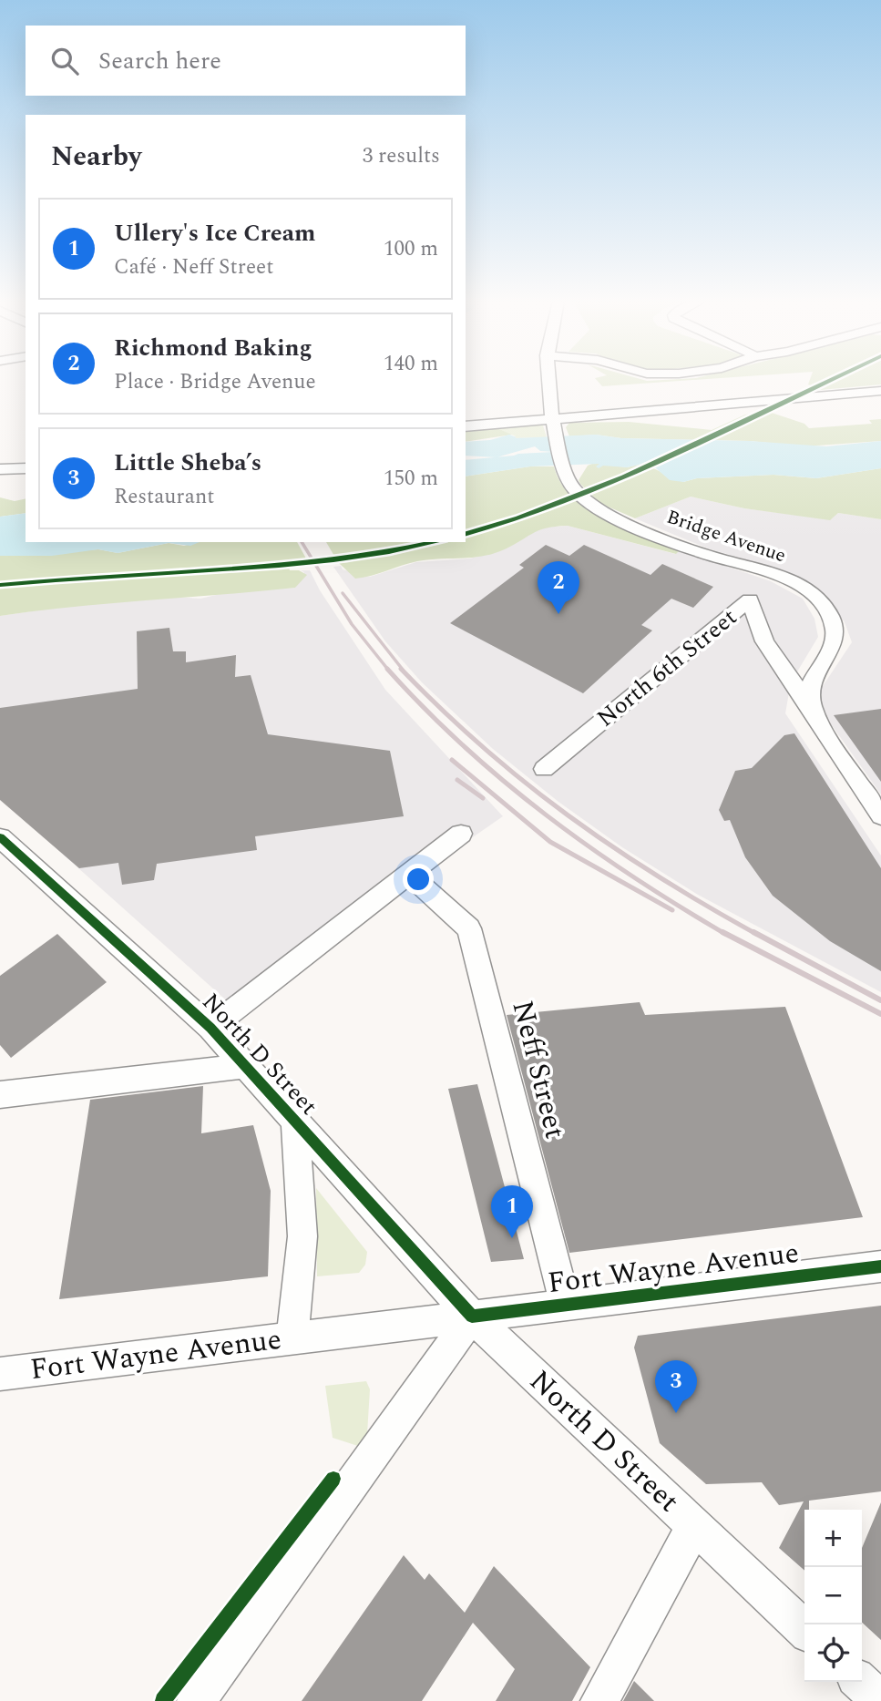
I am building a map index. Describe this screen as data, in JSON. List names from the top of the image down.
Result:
{
  "streets": {
    "street": [
      "Bridge Avenue",
      "North 6th Street",
      "North D Street",
      "Neff Street",
      "Fort Wayne Avenue"
    ]
  },
  "crossings": [
    ["Bridge Avenue", "North 6th Street"],
    ["North D Street", "Fort Wayne Avenue"],
    ["Neff Street", "Fort Wayne Avenue"]
  ],
  "page": {
    "search": "Search here",
    "heading": ["Nearby", "3 results"],
    "list": [
      {
        "mark": "1",
        "name": "Ullery's Ice Cream",
        "note": "Café · Neff Street",
        "value": "100 m"
      },
      {
        "mark": "2",
        "name": "Richmond Baking",
        "note": "Place · Bridge Avenue",
        "value": "140 m"
      },
      {
        "mark": "3",
        "name": "Little Sheba’s",
        "note": "Restaurant",
        "value": "150 m"
      }
    ],
    "pins": ["2", "1", "3"],
    "map_buttons": ["+", "−"]
  }
}
